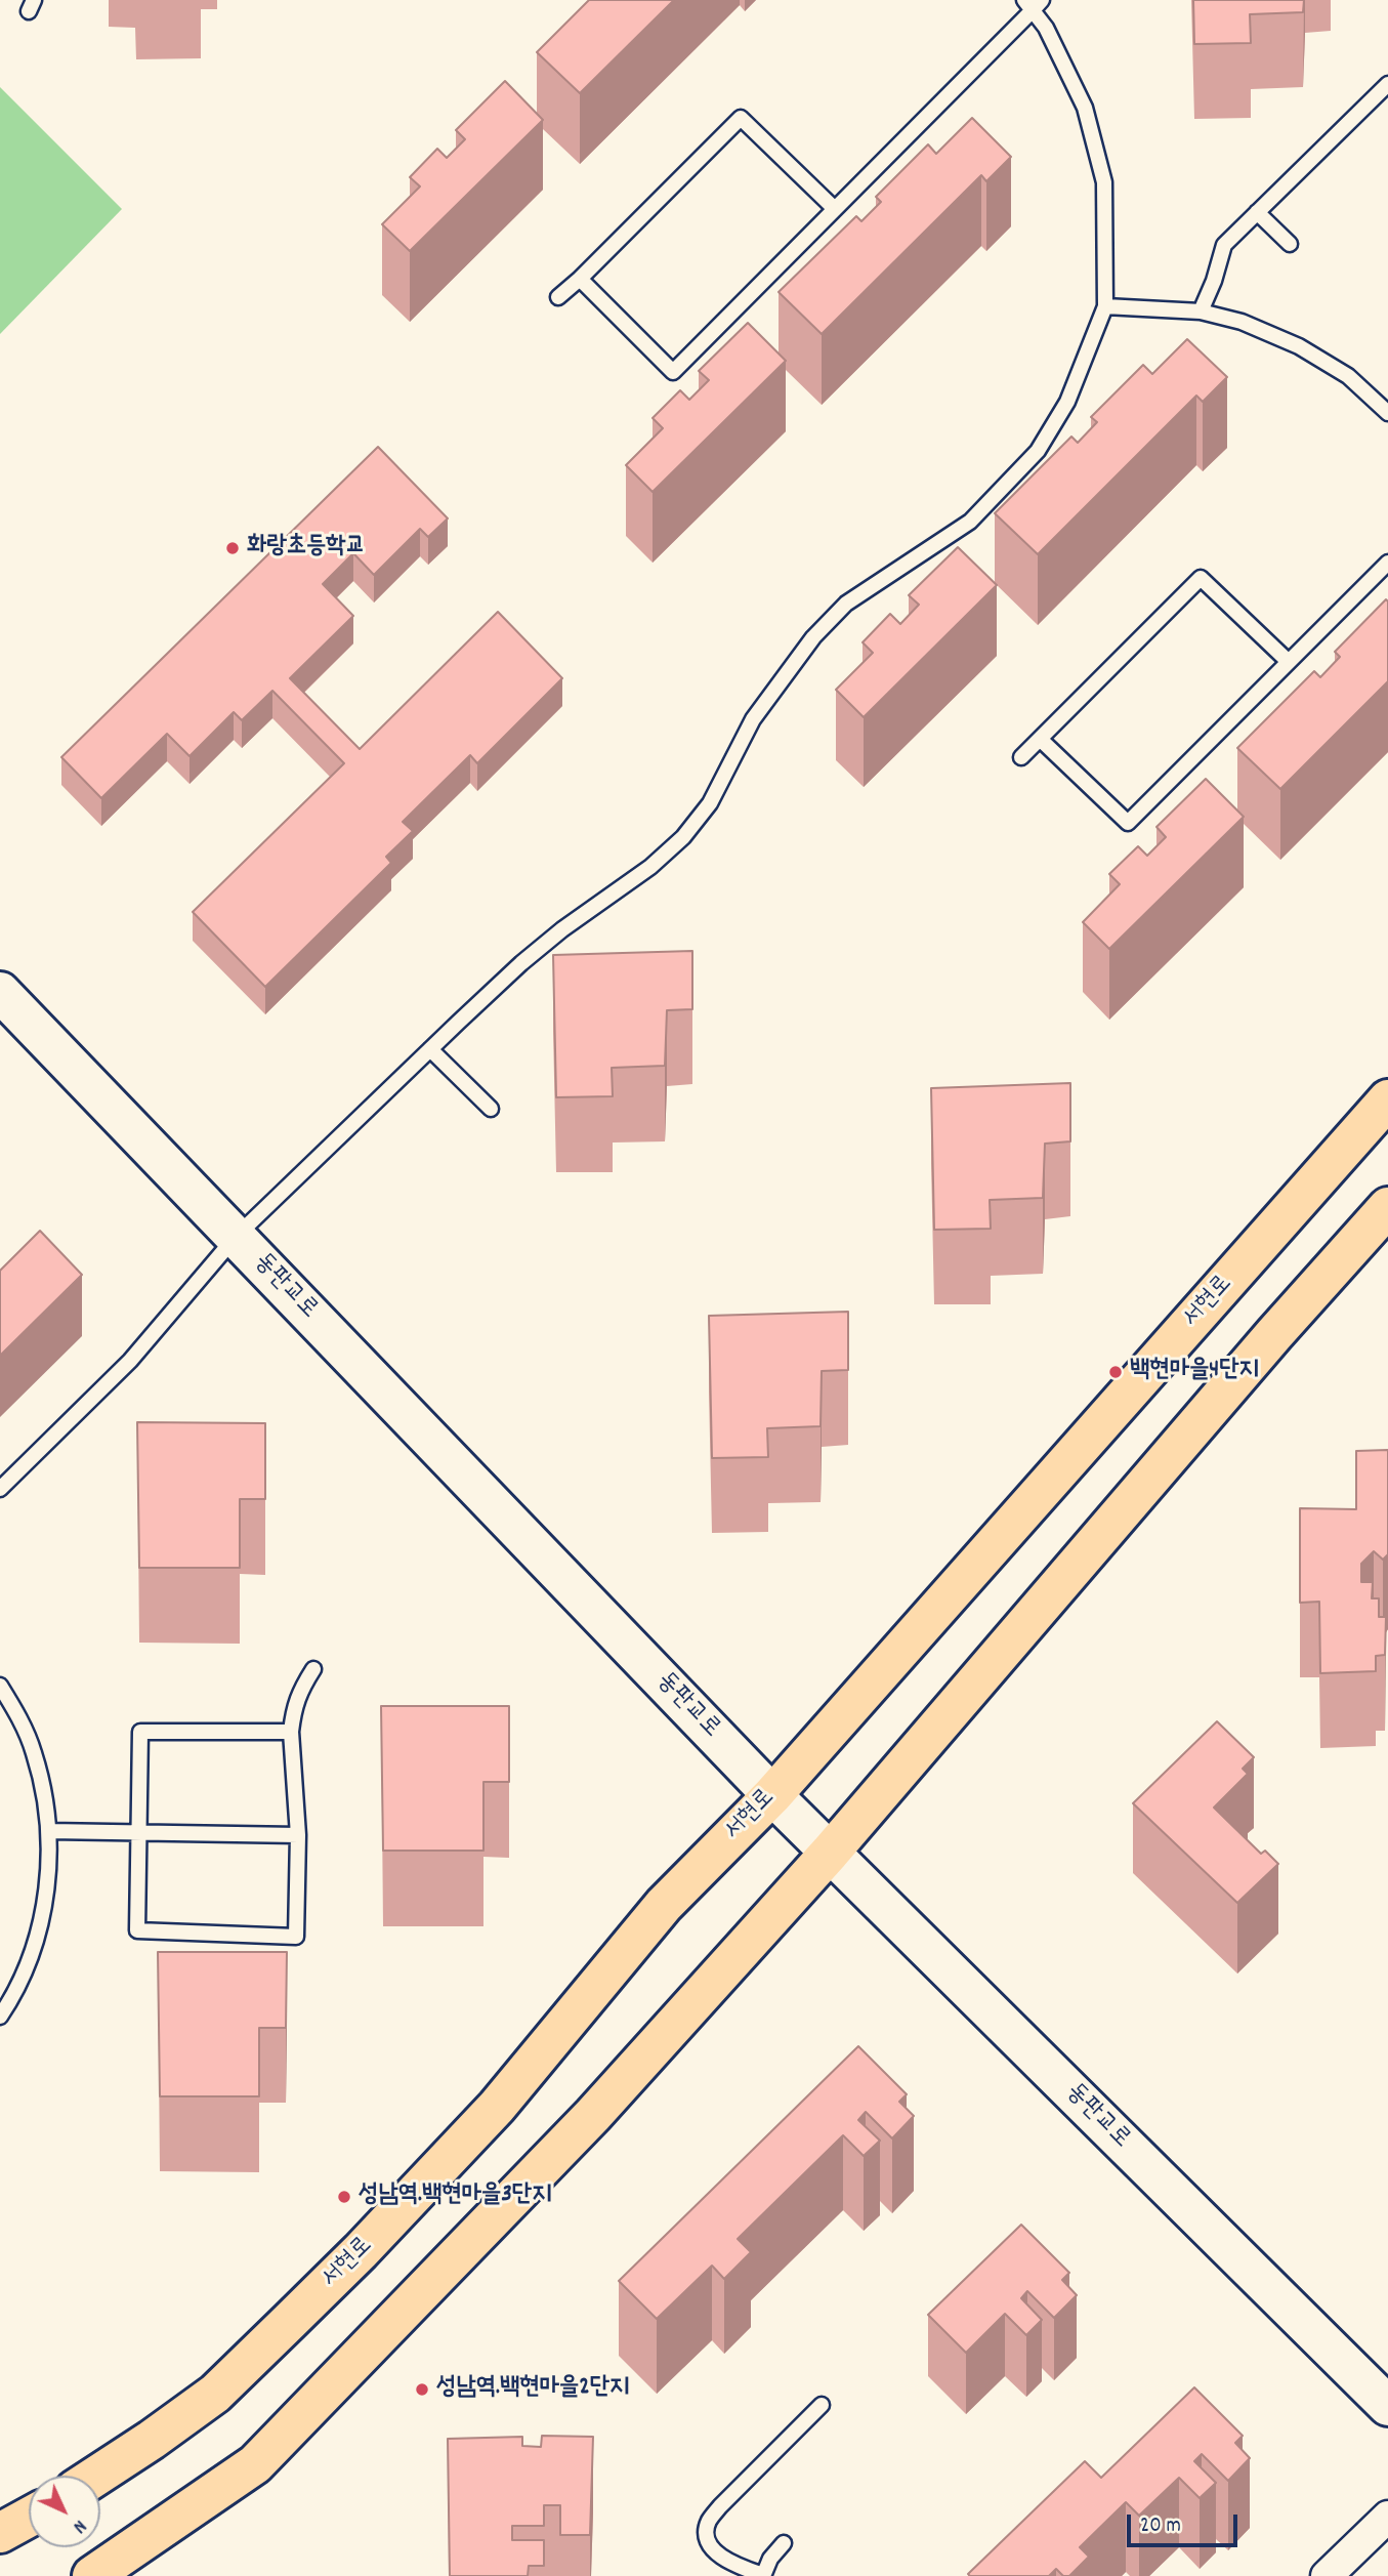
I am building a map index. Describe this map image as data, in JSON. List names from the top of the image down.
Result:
{
  "streets": {
    "main road": ["동판교로", "서현로"]
  },
  "crossings": [
    ["동판교로", "서현로"]
  ],
  "places": [
    "화랑초등학교",
    "백현마을4단지",
    "성남역.백현마을3단지",
    "성남역.백현마을2단지"
  ],
  "scale_bar": "20 m",
  "north": "bottom right"
}
